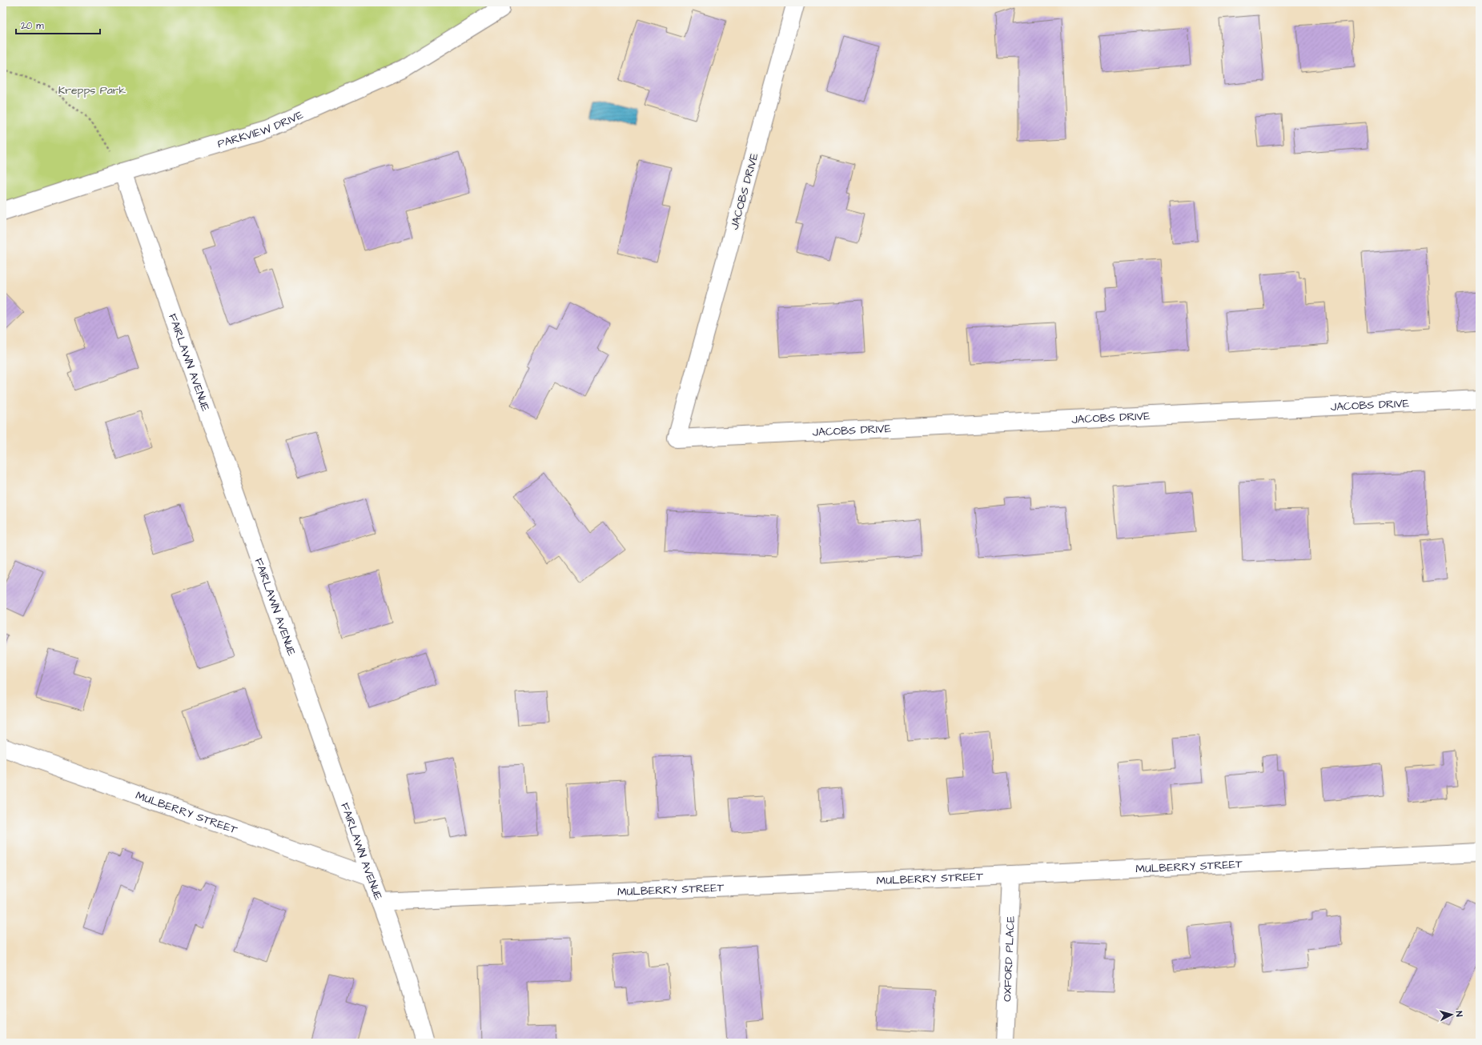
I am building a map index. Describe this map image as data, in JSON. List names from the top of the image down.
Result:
{
  "streets": {
    "street": [
      "PARKVIEW DRIVE",
      "JACOBS DRIVE",
      "FAIRLAWN AVENUE",
      "MULBERRY STREET",
      "OXFORD PLACE"
    ]
  },
  "crossings": [
    ["PARKVIEW DRIVE", "FAIRLAWN AVENUE"],
    ["FAIRLAWN AVENUE", "MULBERRY STREET"],
    ["MULBERRY STREET", "OXFORD PLACE"]
  ],
  "parks": ["Krepps Park"],
  "scale_bar": "20 m",
  "north": "right"
}
